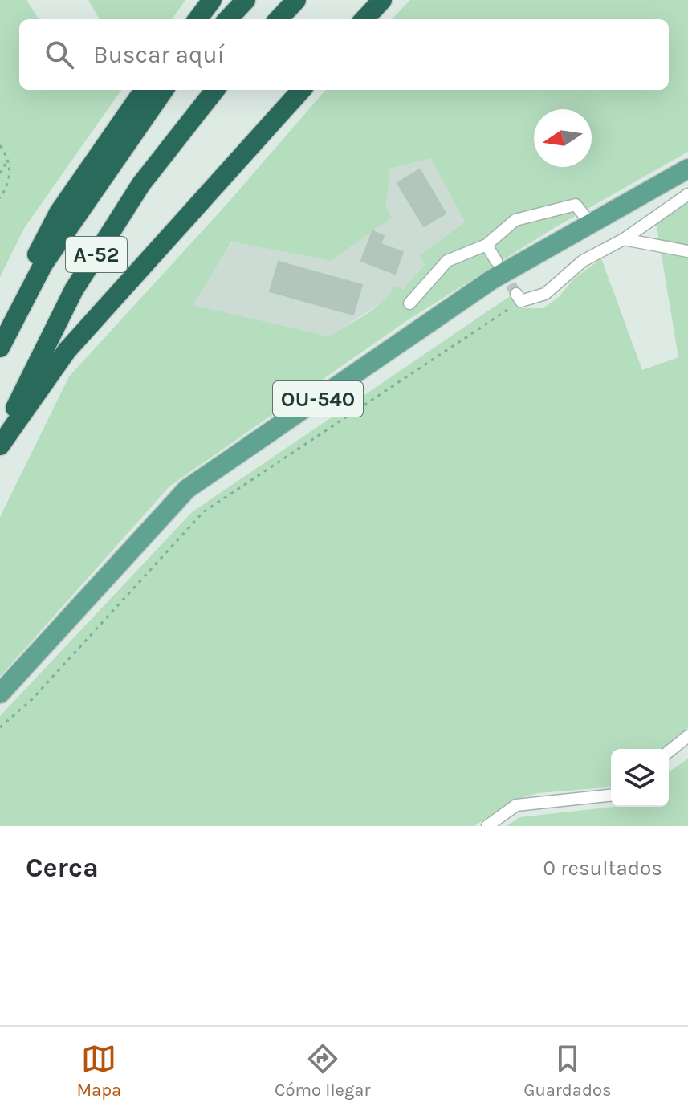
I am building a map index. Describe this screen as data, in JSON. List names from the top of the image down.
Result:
{
  "streets": {
    "highway": ["A-52"],
    "main road": ["OU-540"]
  },
  "north": "left",
  "page": {
    "search": "Buscar aquí",
    "heading": ["Cerca", "0 resultados"],
    "nav": ["Mapa", "Cómo llegar", "Guardados"]
  }
}
